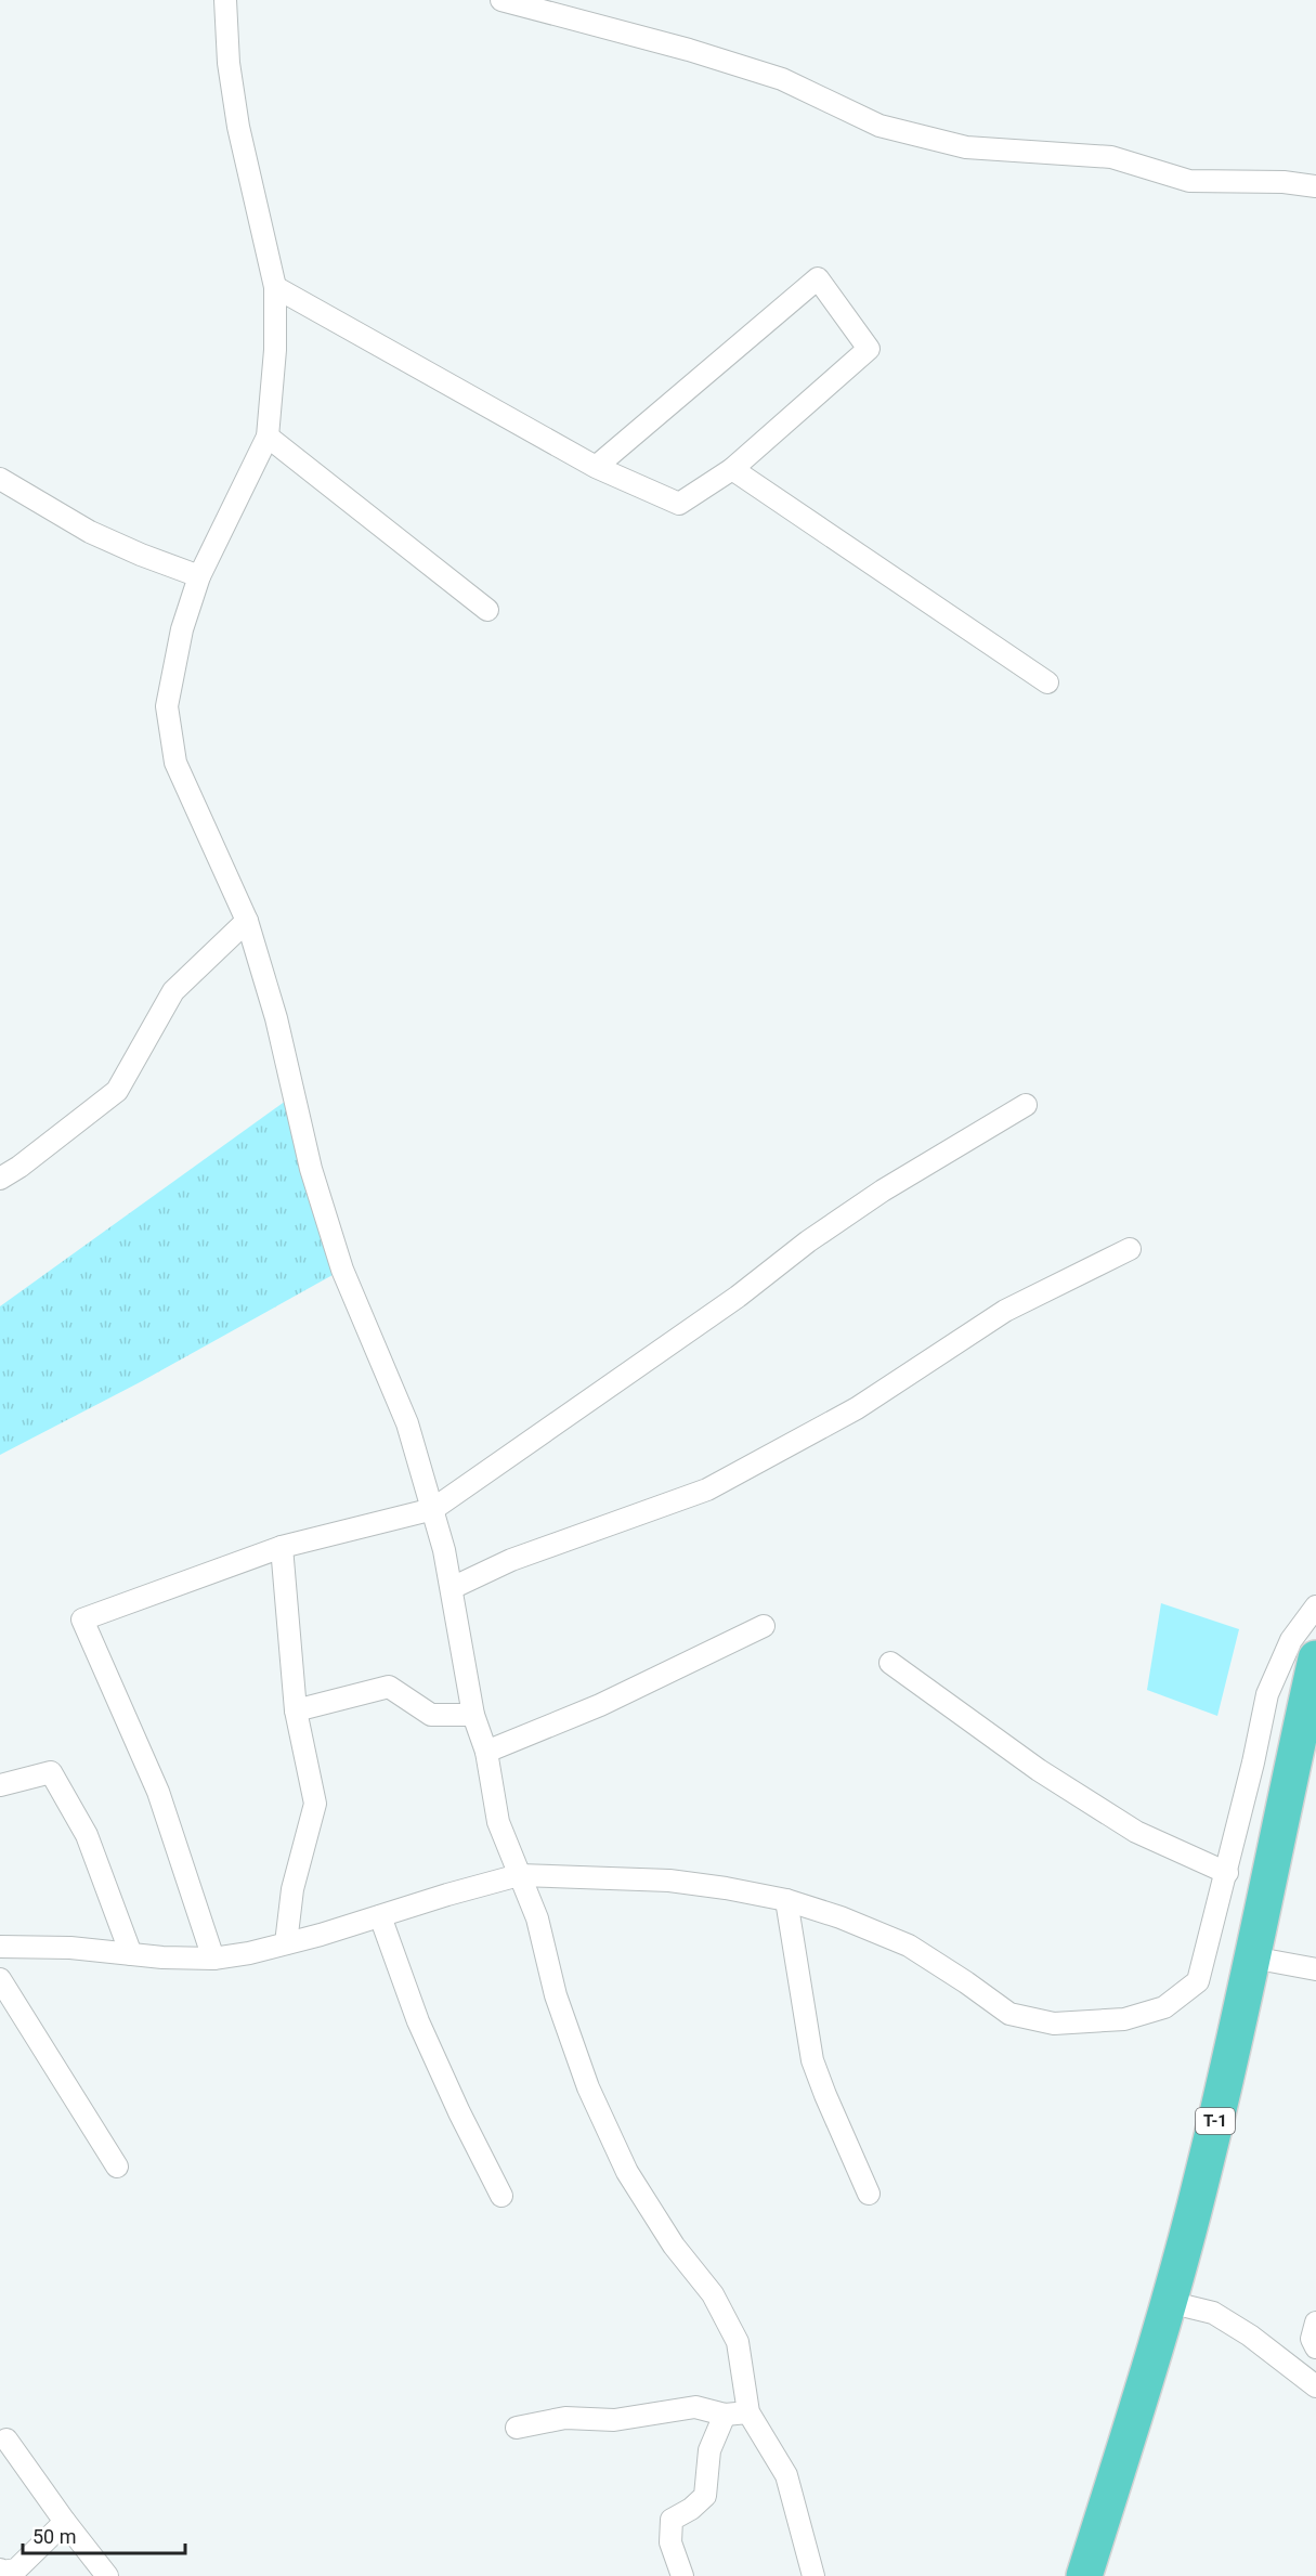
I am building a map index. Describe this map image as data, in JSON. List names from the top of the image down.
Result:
{
  "streets": {
    "highway": ["T-1"]
  },
  "scale_bar": "50 m"
}
